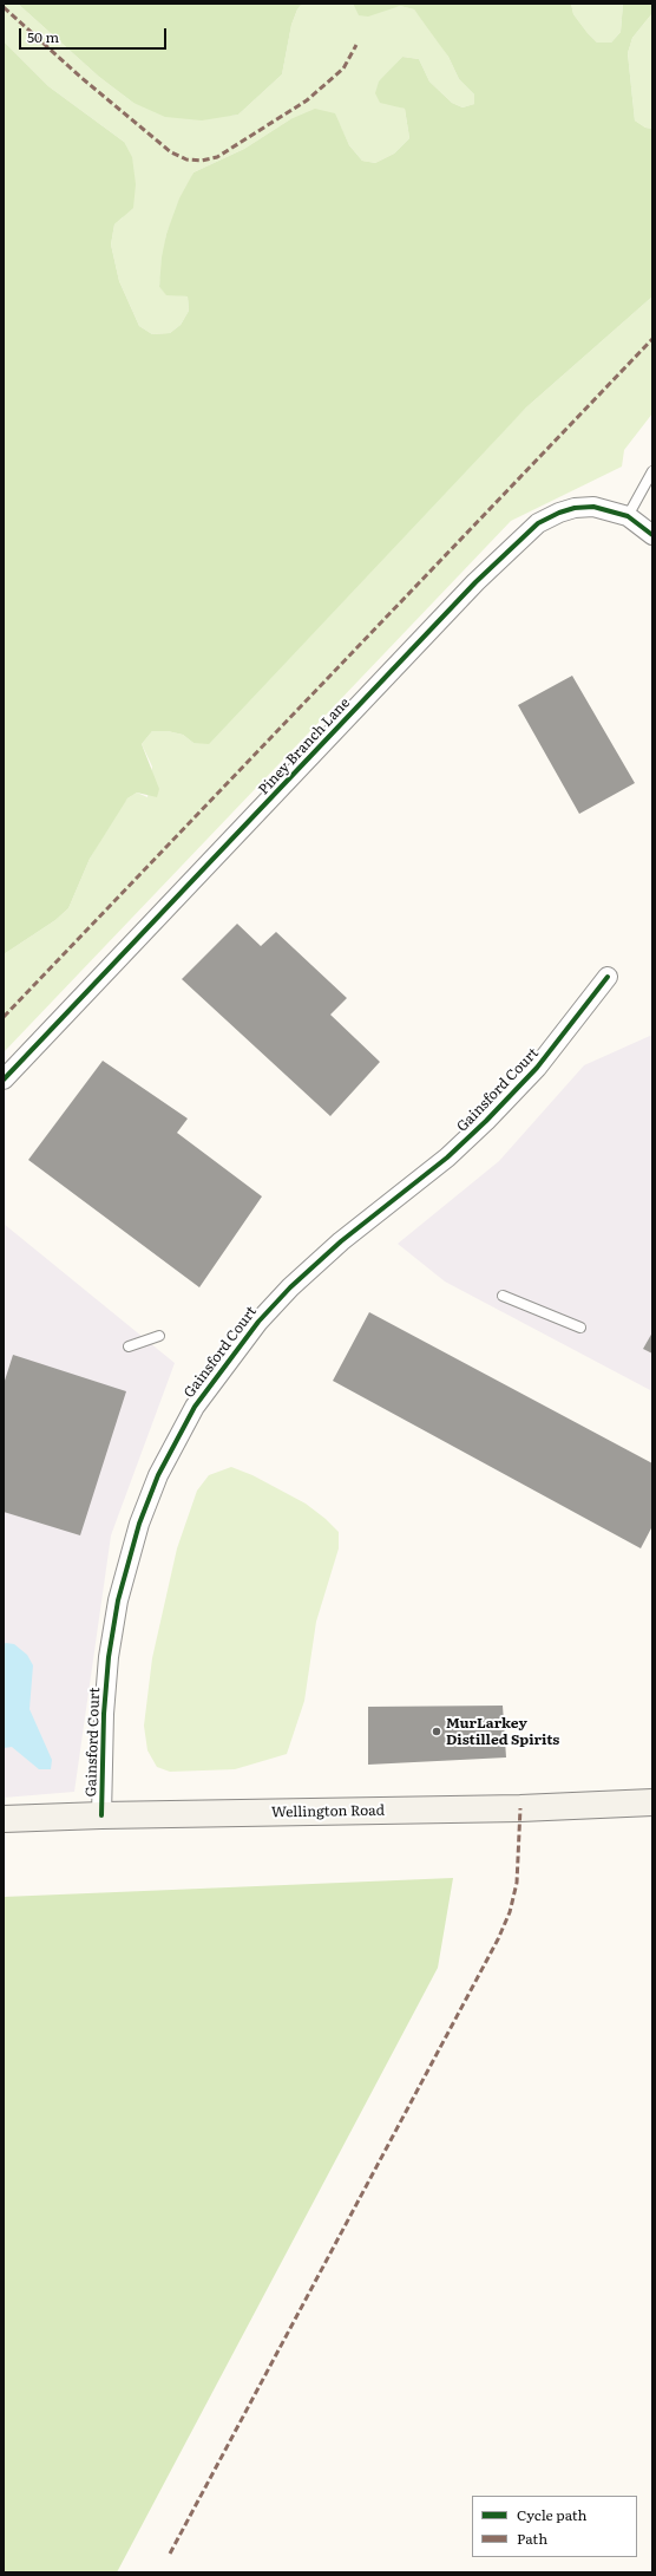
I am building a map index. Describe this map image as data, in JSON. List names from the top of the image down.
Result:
{
  "streets": {
    "main road": ["Wellington Road"],
    "street": ["Piney Branch Lane", "Gainsford Court"]
  },
  "crossings": [
    ["Gainsford Court", "Wellington Road"]
  ],
  "places": ["MurLarkey Distilled Spirits"],
  "legend": ["Cycle path", "Path"],
  "scale_bar": "50 m"
}
